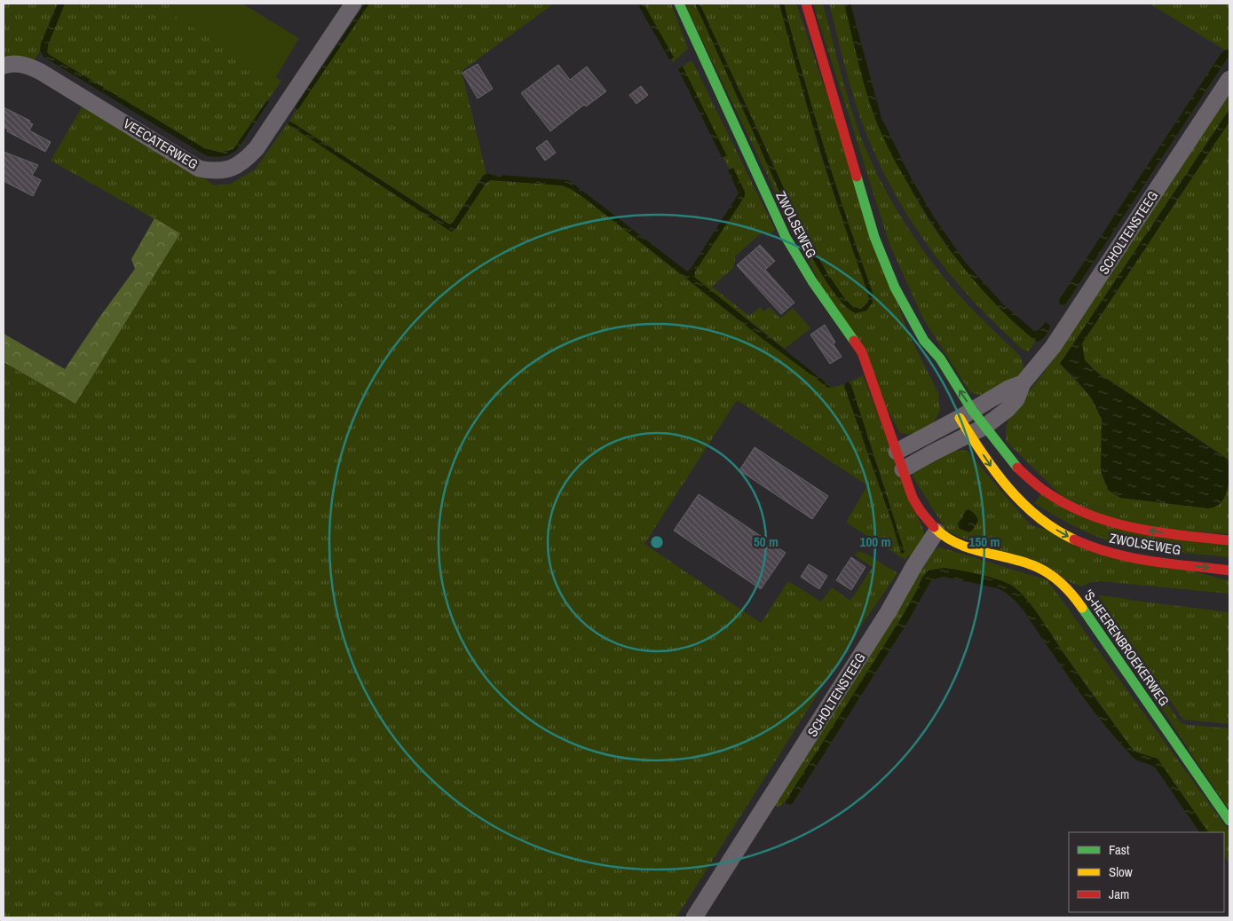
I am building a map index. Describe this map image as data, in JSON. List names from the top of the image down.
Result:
{
  "streets": {
    "main road": ["ZWOLSEWEG", "'S-HEERENBROEKERWEG"],
    "street": ["VEECATERWEG", "SCHOLTENSTEEG"]
  },
  "crossings": [
    ["ZWOLSEWEG", "SCHOLTENSTEEG"],
    ["SCHOLTENSTEEG", "'S-HEERENBROEKERWEG"]
  ],
  "legend": ["Fast", "Slow", "Jam"],
  "rings": ["50 m", "100 m", "150 m"]
}
